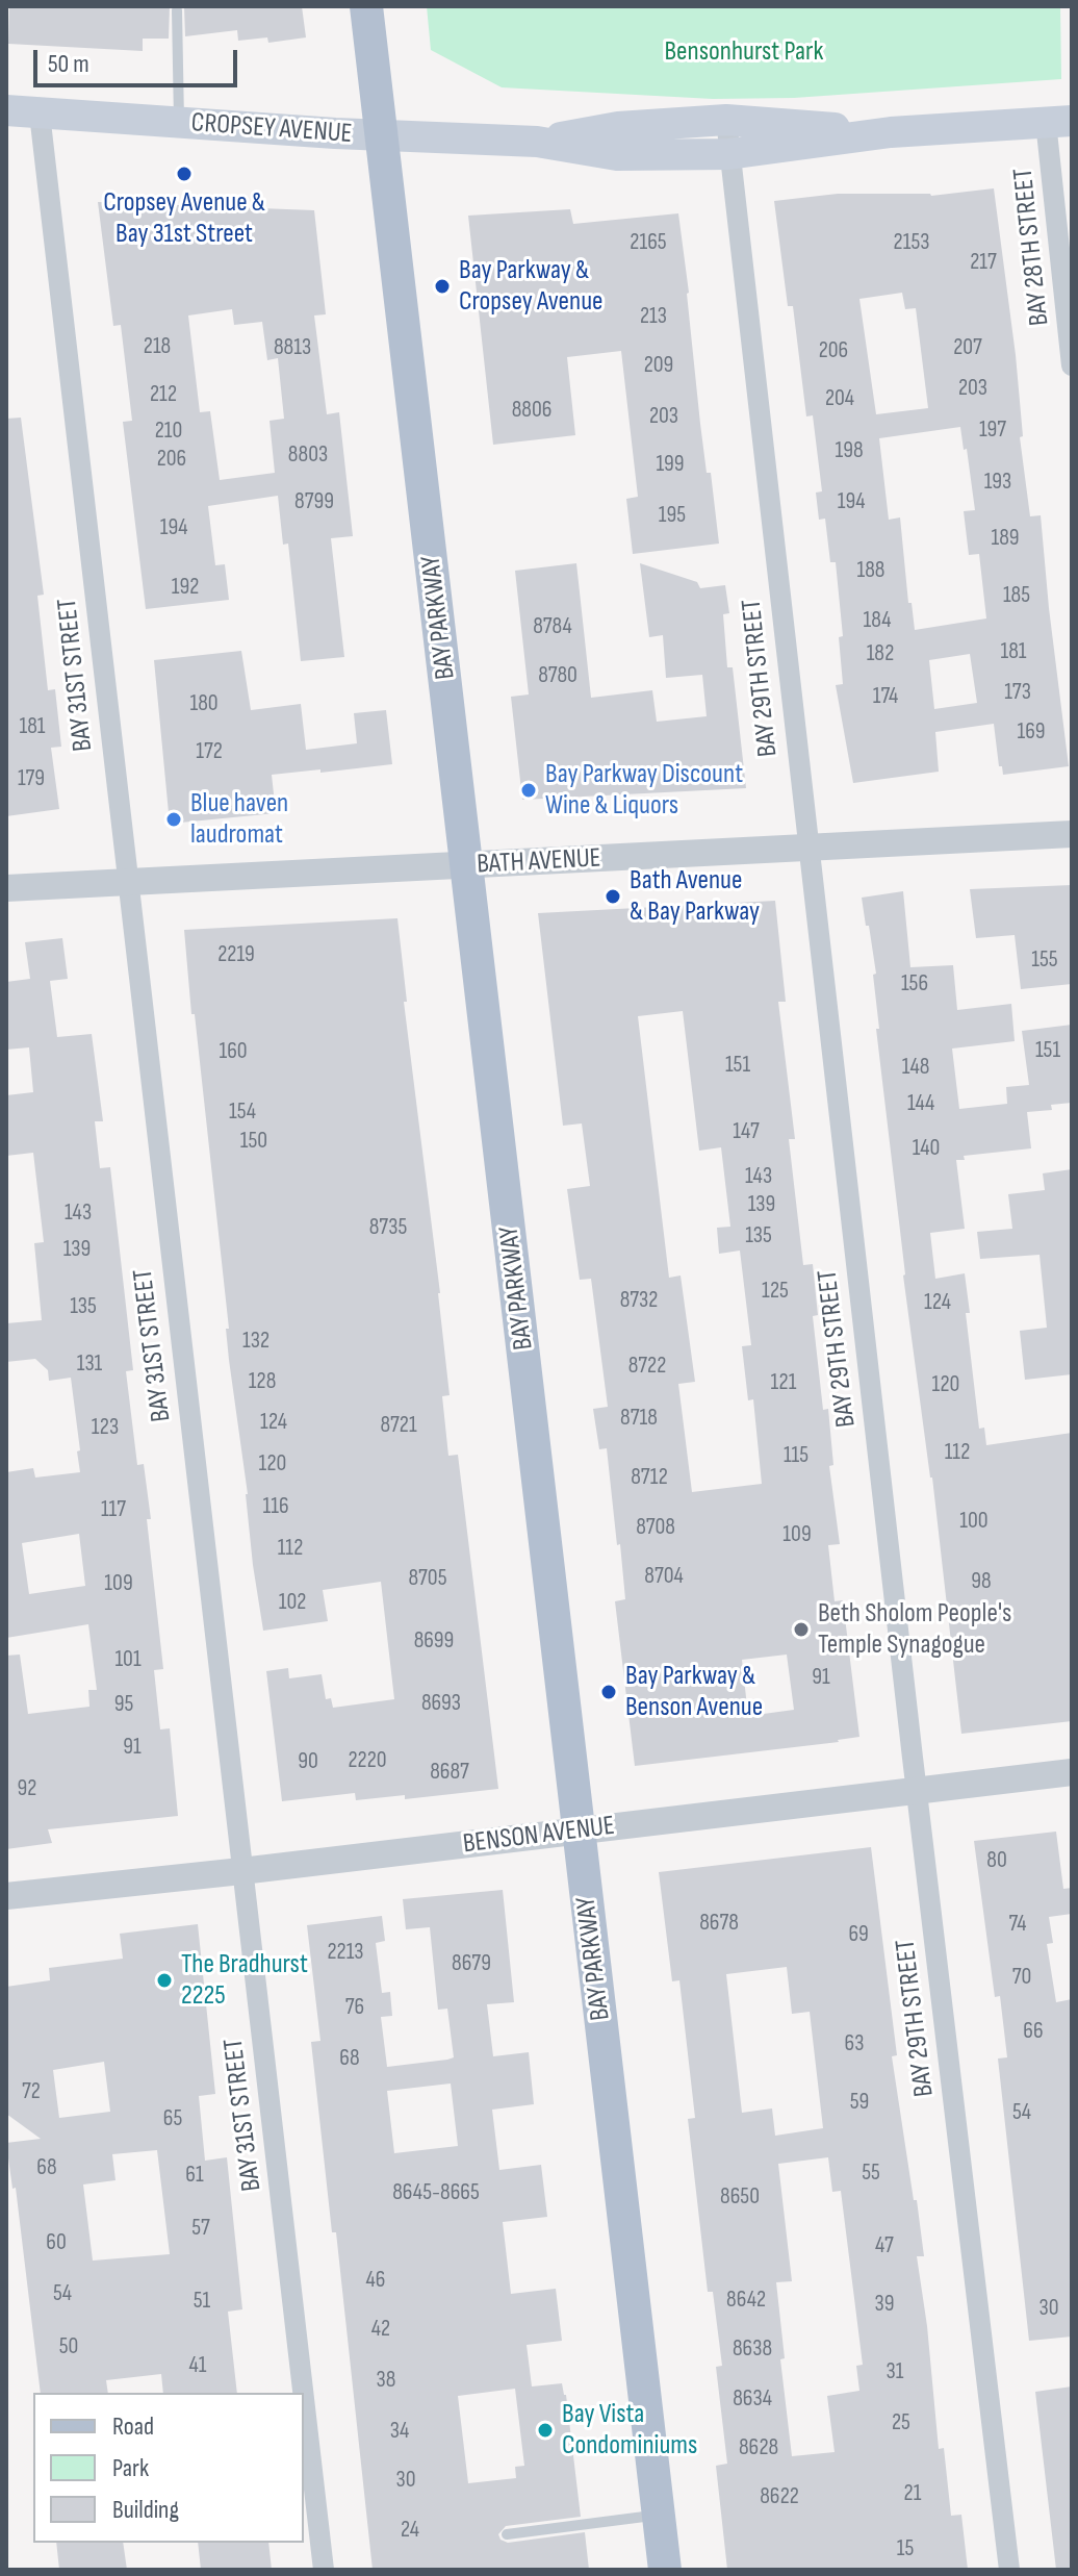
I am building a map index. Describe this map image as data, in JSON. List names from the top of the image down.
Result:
{
  "streets": {
    "main road": ["CROPSEY AVENUE", "BAY PARKWAY"],
    "street": [
      "BAY 28TH STREET",
      "BAY 31ST STREET",
      "BAY 29TH STREET",
      "BATH AVENUE",
      "BENSON AVENUE"
    ]
  },
  "crossings": [
    ["CROPSEY AVENUE", "BAY 28TH STREET"],
    ["CROPSEY AVENUE", "BAY PARKWAY"],
    ["CROPSEY AVENUE", "BAY 31ST STREET"],
    ["CROPSEY AVENUE", "BAY 29TH STREET"],
    ["BAY PARKWAY", "BATH AVENUE"],
    ["BAY PARKWAY", "BENSON AVENUE"],
    ["BAY 31ST STREET", "BATH AVENUE"],
    ["BAY 31ST STREET", "BENSON AVENUE"],
    ["BAY 29TH STREET", "BATH AVENUE"],
    ["BAY 29TH STREET", "BENSON AVENUE"]
  ],
  "parks": ["Bensonhurst Park"],
  "places": [
    "Cropsey Avenue & Bay 31st Street",
    "Bay Parkway & Cropsey Avenue",
    "Bay Parkway Discount Wine & Liquors",
    "Blue haven laudromat",
    "Bath Avenue & Bay Parkway",
    "Beth Sholom People's Temple Synagogue",
    "Bay Parkway & Benson Avenue",
    "The Bradhurst 2225",
    "Bay Vista Condominiums"
  ],
  "house_numbers": [
    "2165",
    "2153",
    "217",
    "213",
    "218",
    "8813",
    "207",
    "206",
    "209",
    "203",
    "212",
    "204",
    "8806",
    "203",
    "197",
    "210",
    "198",
    "8803",
    "206",
    "199",
    "193",
    "8799",
    "194",
    "195",
    "194",
    "189",
    "188",
    "192",
    "185",
    "184",
    "8784",
    "181",
    "182",
    "8780",
    "173",
    "174",
    "180",
    "181",
    "169",
    "172",
    "179",
    "2219",
    "155",
    "156",
    "151",
    "160",
    "151",
    "148",
    "144",
    "154",
    "147",
    "150",
    "140",
    "143",
    "139",
    "143",
    "8735",
    "135",
    "139",
    "125",
    "8732",
    "124",
    "135",
    "132",
    "131",
    "8722",
    "128",
    "121",
    "120",
    "8718",
    "124",
    "8721",
    "123",
    "112",
    "115",
    "120",
    "8712",
    "116",
    "117",
    "100",
    "8708",
    "109",
    "112",
    "8704",
    "8705",
    "98",
    "109",
    "102",
    "8699",
    "101",
    "91",
    "8693",
    "95",
    "91",
    "2220",
    "90",
    "8687",
    "92",
    "80",
    "8678",
    "74",
    "69",
    "2213",
    "8679",
    "70",
    "76",
    "66",
    "63",
    "68",
    "72",
    "59",
    "54",
    "65",
    "68",
    "55",
    "61",
    "8645-8665",
    "8650",
    "57",
    "60",
    "47",
    "46",
    "54",
    "8642",
    "51",
    "39",
    "30",
    "42",
    "50",
    "8638",
    "41",
    "31",
    "38",
    "8634",
    "25",
    "34",
    "8628",
    "30",
    "21",
    "8622",
    "24",
    "15"
  ],
  "legend": ["Road", "Park", "Building"],
  "scale_bar": "50 m"
}
